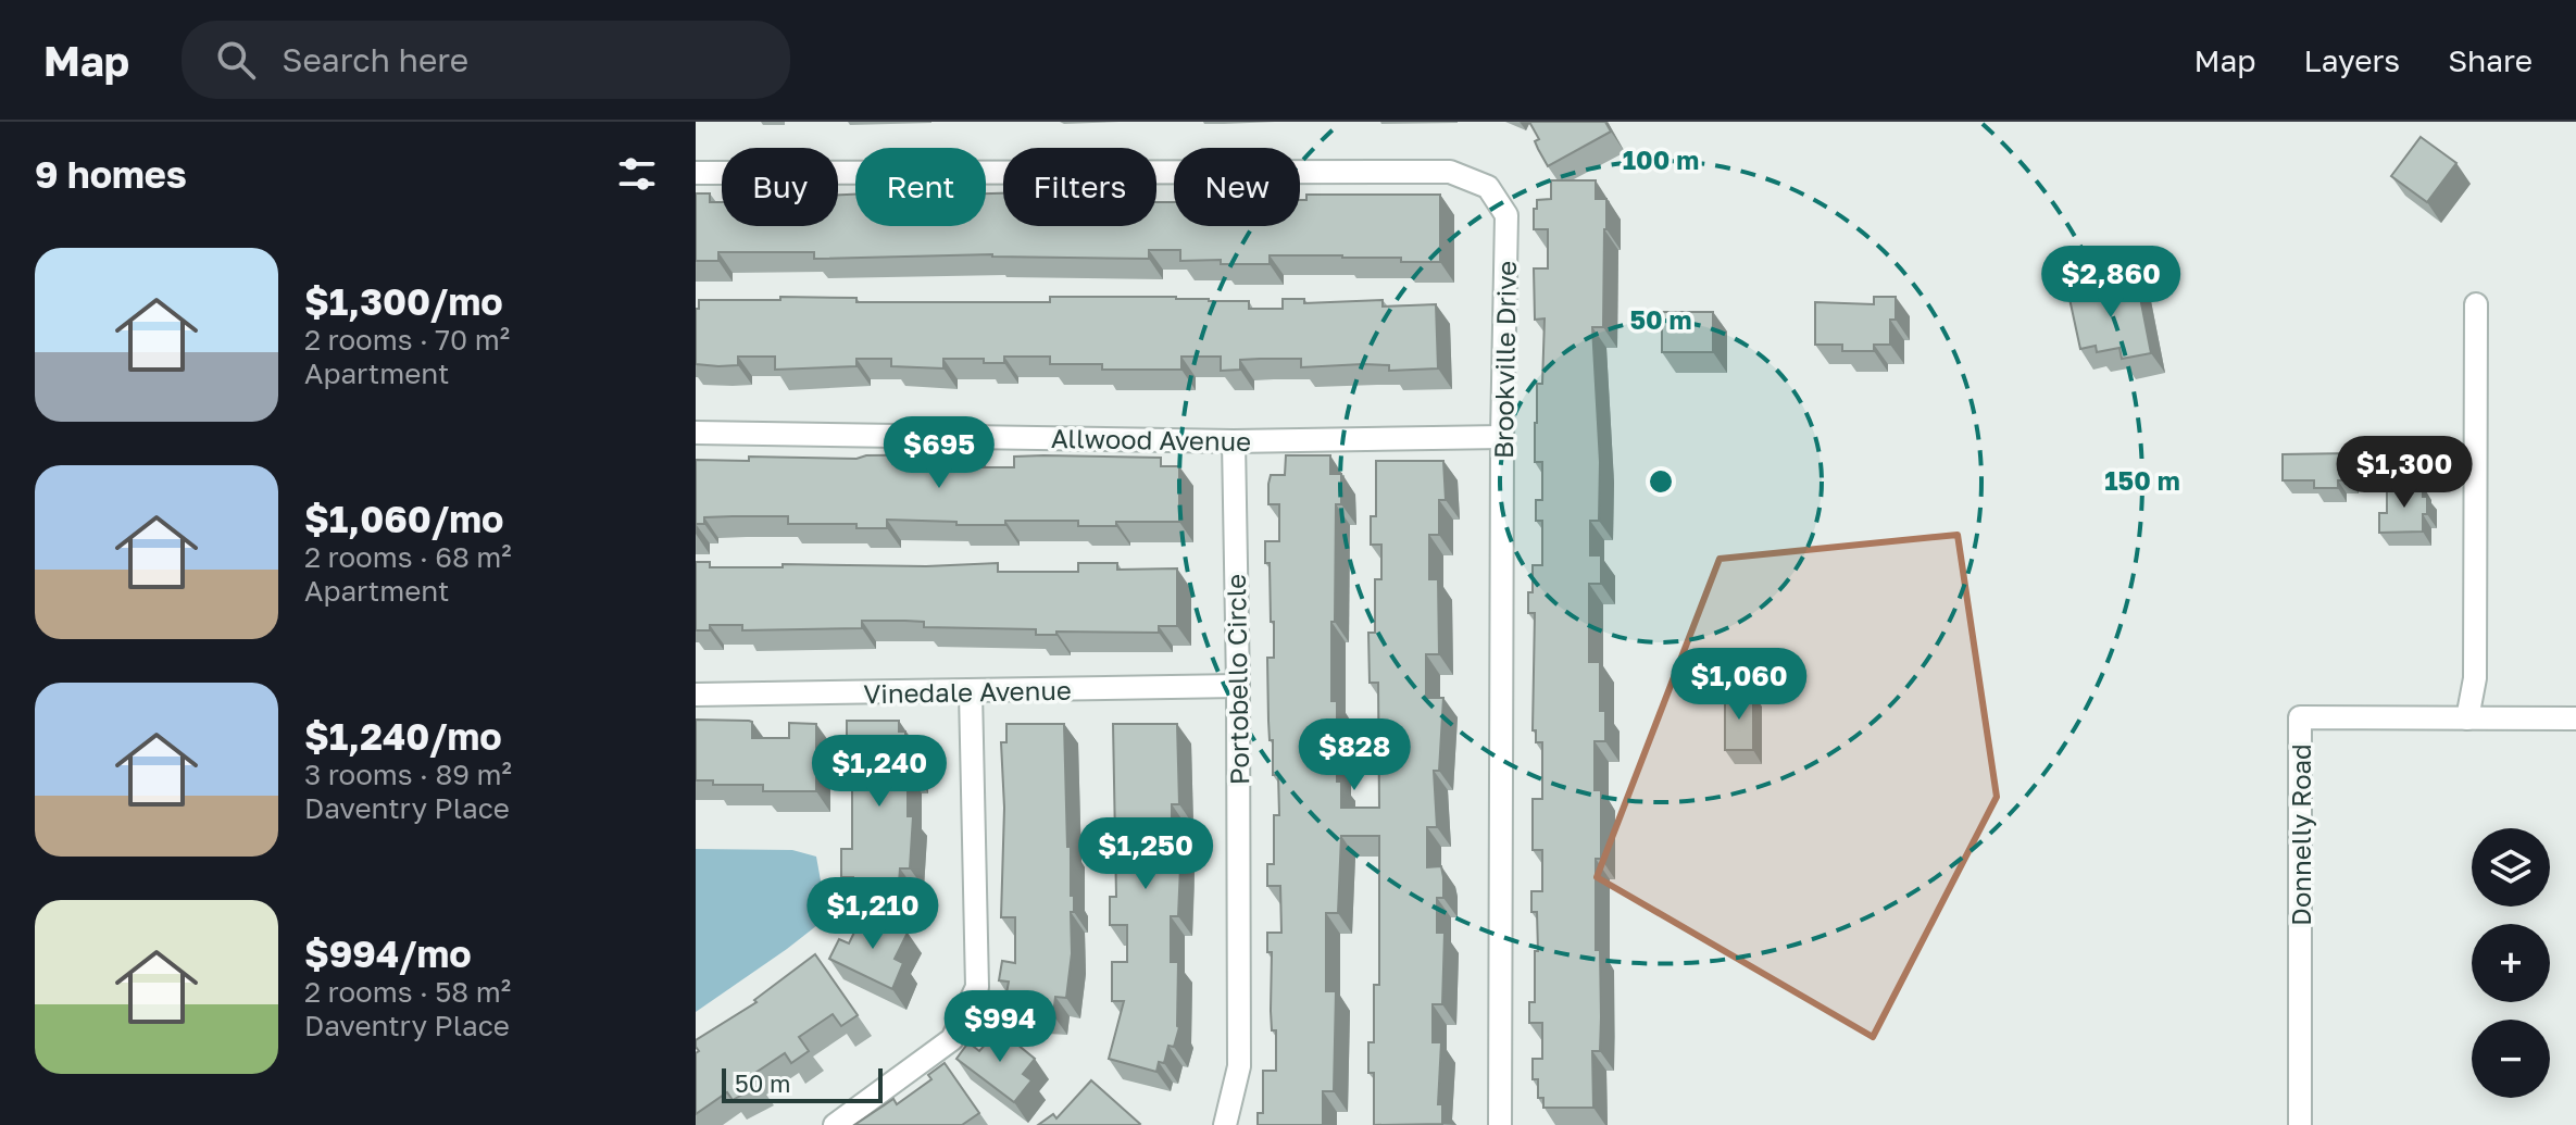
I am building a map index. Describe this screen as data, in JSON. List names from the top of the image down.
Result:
{
  "streets": {
    "street": [
      "Brookville Drive",
      "Allwood Avenue",
      "Portobello Circle",
      "Vinedale Avenue",
      "Donnelly Road"
    ]
  },
  "crossings": [
    ["Brookville Drive", "Allwood Avenue"],
    ["Allwood Avenue", "Portobello Circle"],
    ["Portobello Circle", "Vinedale Avenue"]
  ],
  "scale_bar": "50 m",
  "page": {
    "header": "Map",
    "search": "Search here",
    "nav": ["Map", "Layers", "Share"],
    "heading": "9 homes",
    "chip": [
      "Buy",
      "Rent",
      "Filters",
      "New"
    ],
    "list": [
      {
        "name": "$1,300/mo",
        "note": "2 rooms · 70 m² · Apartment"
      },
      {
        "name": "$1,060/mo",
        "note": "2 rooms · 68 m² · Apartment"
      },
      {
        "name": "$1,240/mo",
        "note": "3 rooms · 89 m² · Daventry Place"
      },
      {
        "name": "$994/mo",
        "note": "2 rooms · 58 m² · Daventry Place"
      }
    ],
    "price": [
      "$2,860",
      "$695",
      "$1,300",
      "$1,060",
      "$828",
      "$1,240",
      "$1,250",
      "$1,210",
      "$994"
    ],
    "map_buttons": ["+", "−"],
    "scale": "50 m"
  },
  "rings": ["100 m", "50 m", "150 m"]
}
